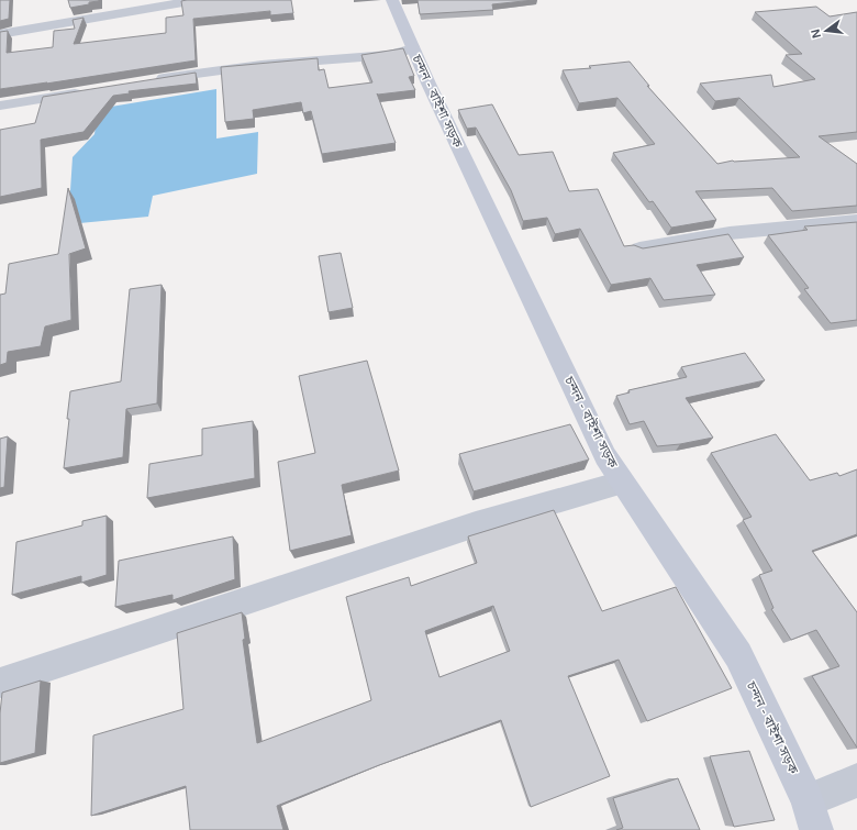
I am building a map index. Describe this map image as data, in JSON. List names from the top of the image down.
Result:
{
  "streets": {
    "main road": ["চন্দন - বাইশা সড়ক"]
  },
  "north": "left"
}
